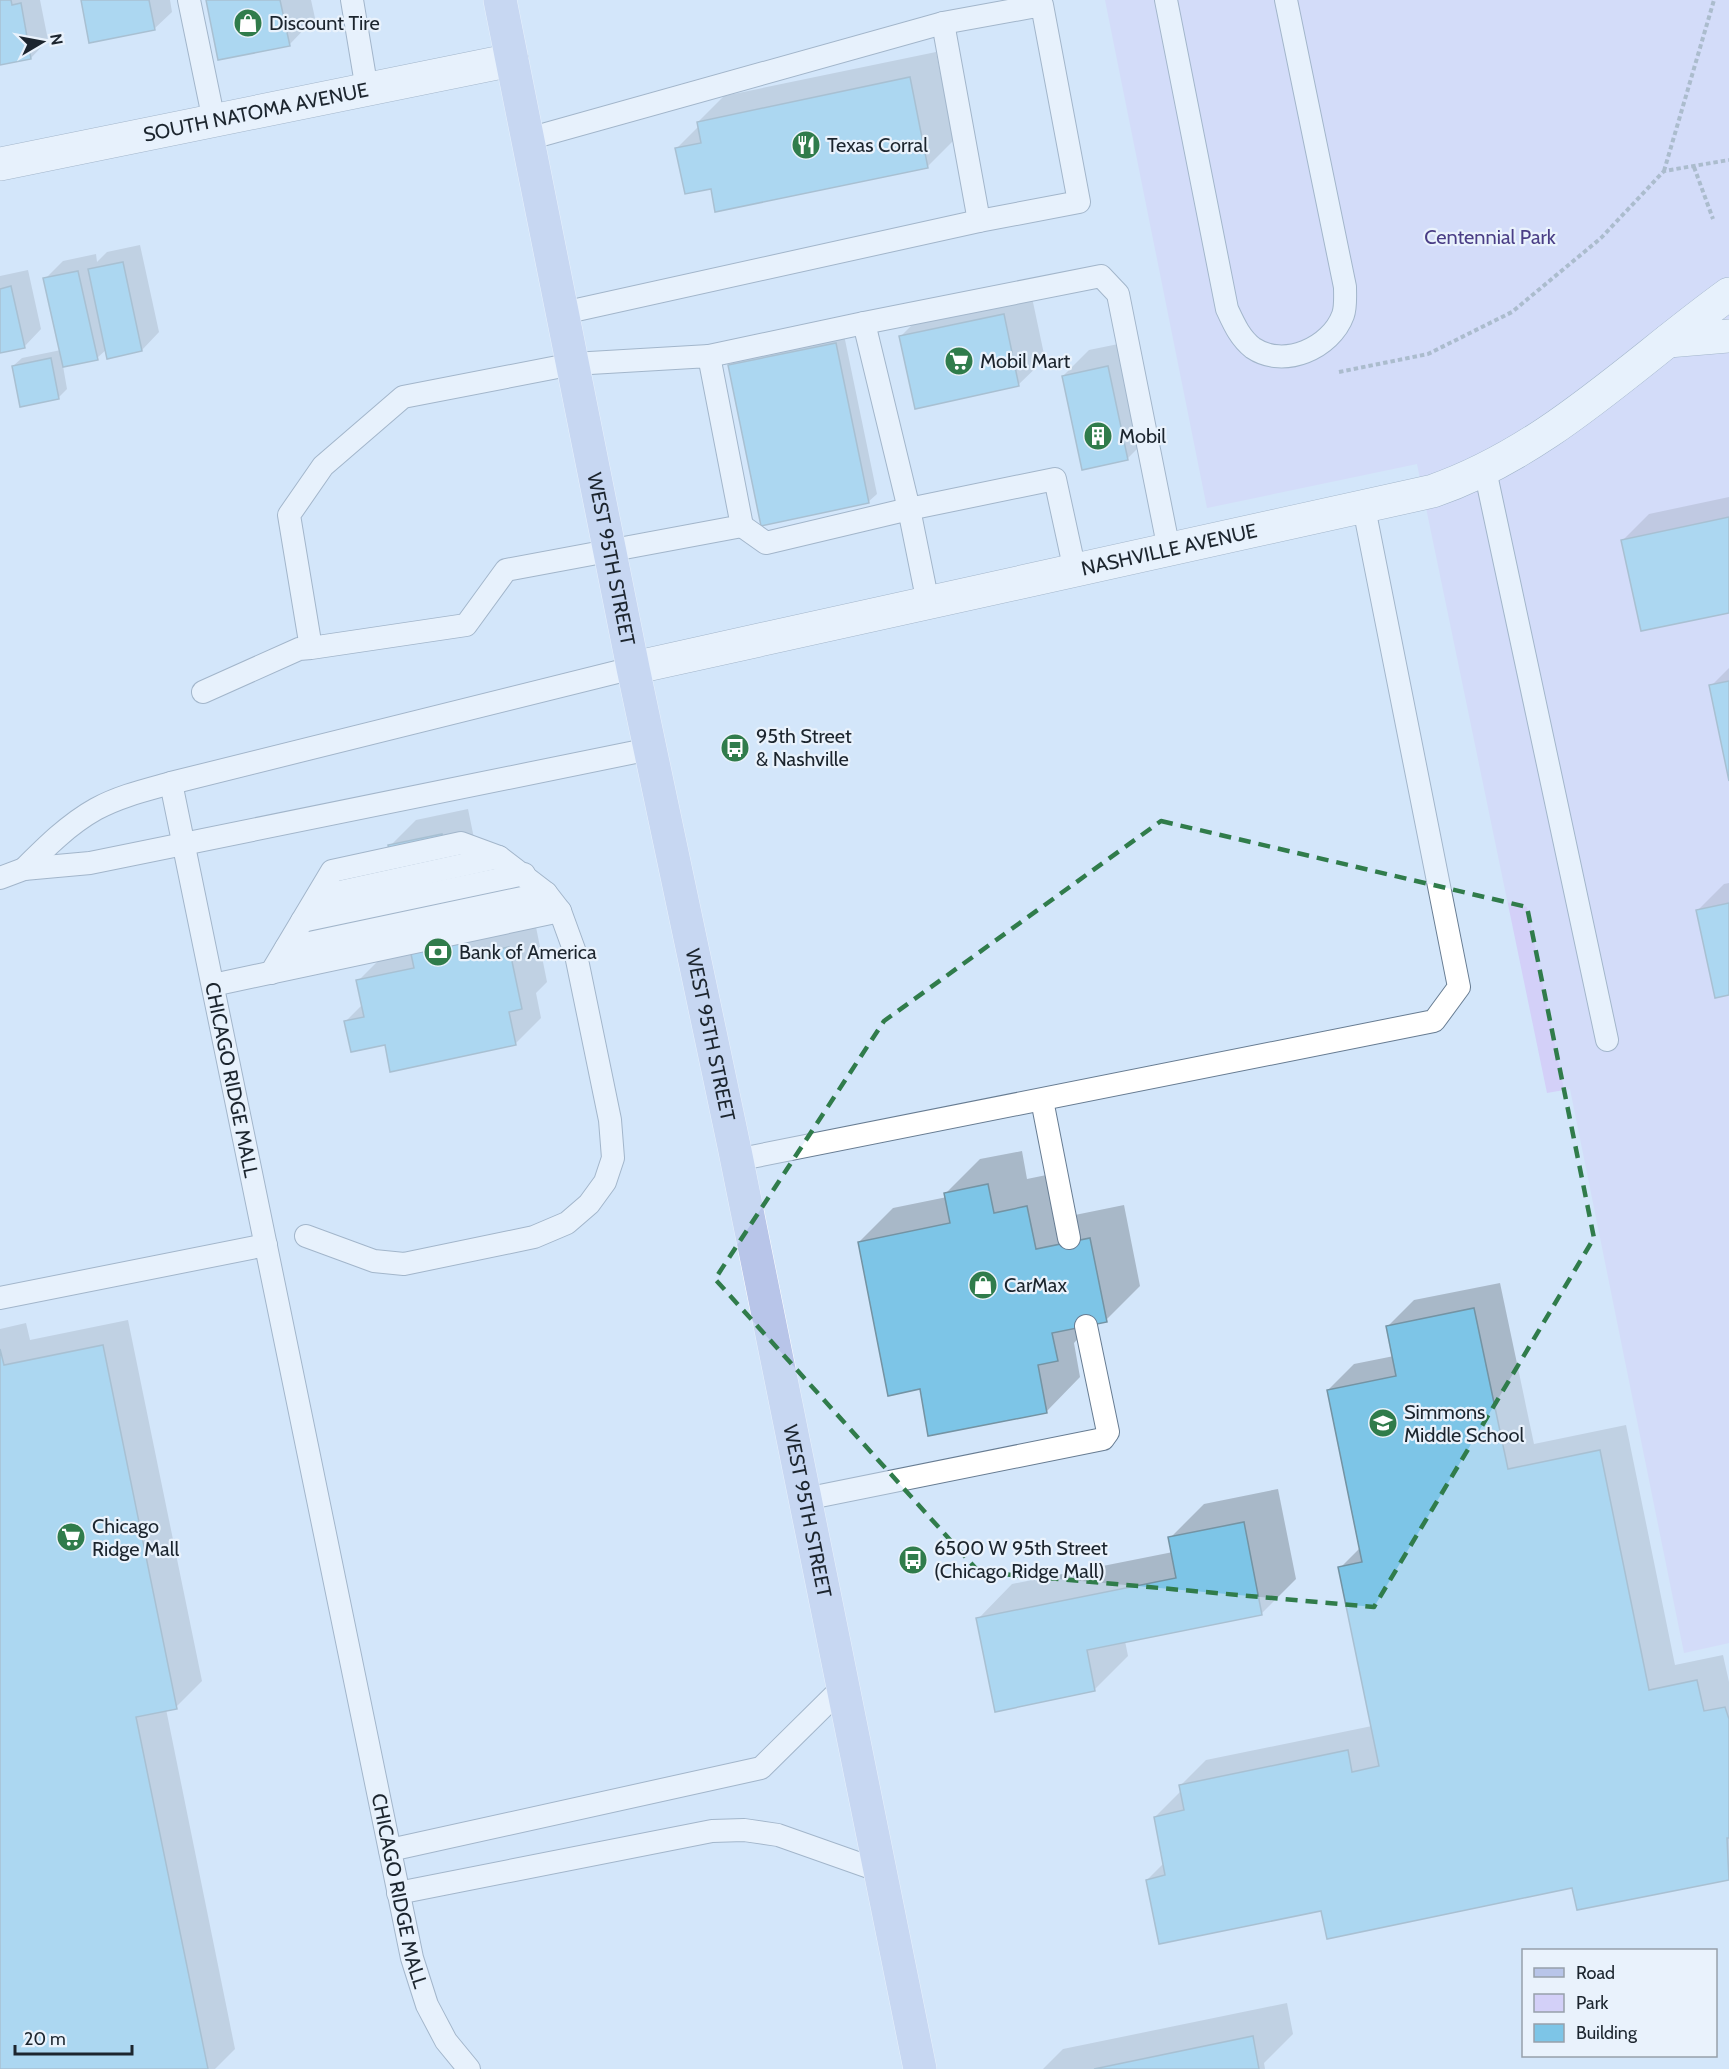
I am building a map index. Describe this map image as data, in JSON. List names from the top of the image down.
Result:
{
  "streets": {
    "main road": ["WEST 95TH STREET"],
    "street": ["SOUTH NATOMA AVENUE", "NASHVILLE AVENUE"],
    "lane": ["CHICAGO RIDGE MALL"]
  },
  "crossings": [
    ["SOUTH NATOMA AVENUE", "WEST 95TH STREET"],
    ["NASHVILLE AVENUE", "WEST 95TH STREET"]
  ],
  "parks": ["Centennial Park"],
  "places": {
    "shop": ["Discount Tire", "CarMax"],
    "restaurant": ["Texas Corral"],
    "supermarket": ["Mobil Mart", "Chicago Ridge Mall"],
    "building": ["Mobil"],
    "bus stop": ["95th Street & Nashville", "6500 W 95th Street (Chicago Ridge Mall)"],
    "bank": ["Bank of America"],
    "school or university": ["Simmons Middle School"]
  },
  "legend": ["Road", "Park", "Building"],
  "scale_bar": "20 m",
  "north": "right"
}
